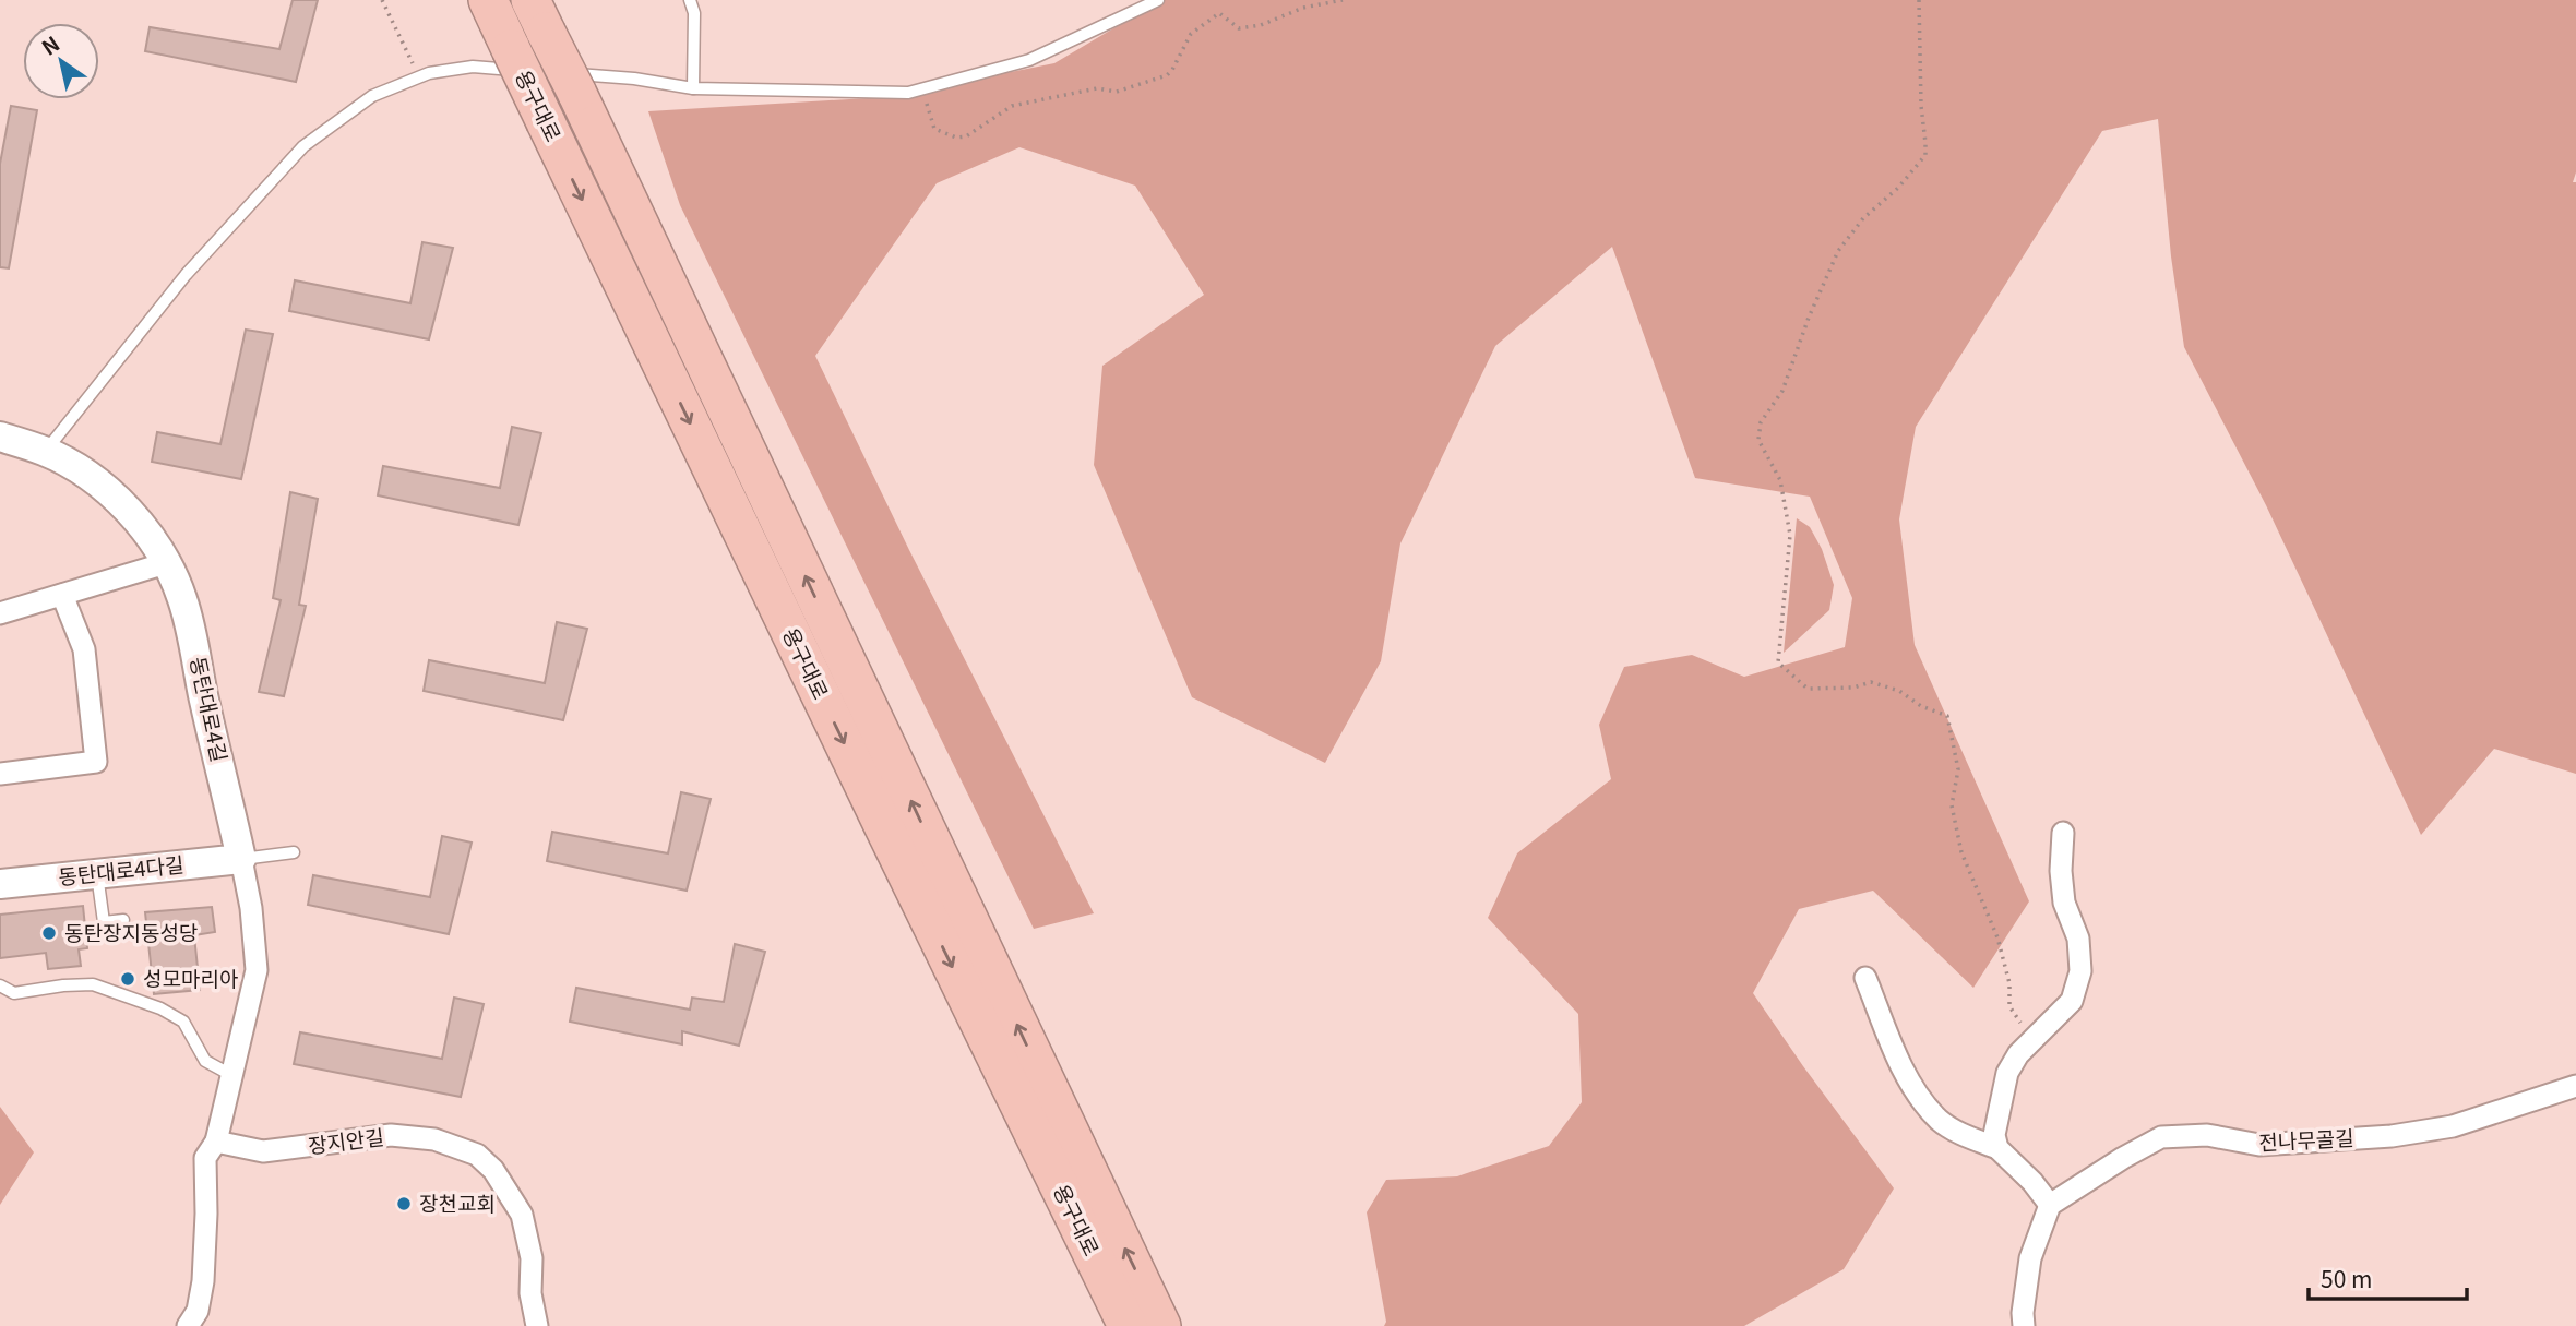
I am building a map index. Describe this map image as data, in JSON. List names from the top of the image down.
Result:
{
  "streets": {
    "highway": ["용구대로"],
    "street": [
      "동탄대로4길",
      "동탄대로4다길",
      "전나무골길",
      "장지안길"
    ]
  },
  "crossings": [
    ["동탄대로4길", "동탄대로4다길"]
  ],
  "places": ["동탄장지동성당", "성모마리아", "장천교회"],
  "scale_bar": "50 m",
  "north": "top left"
}
